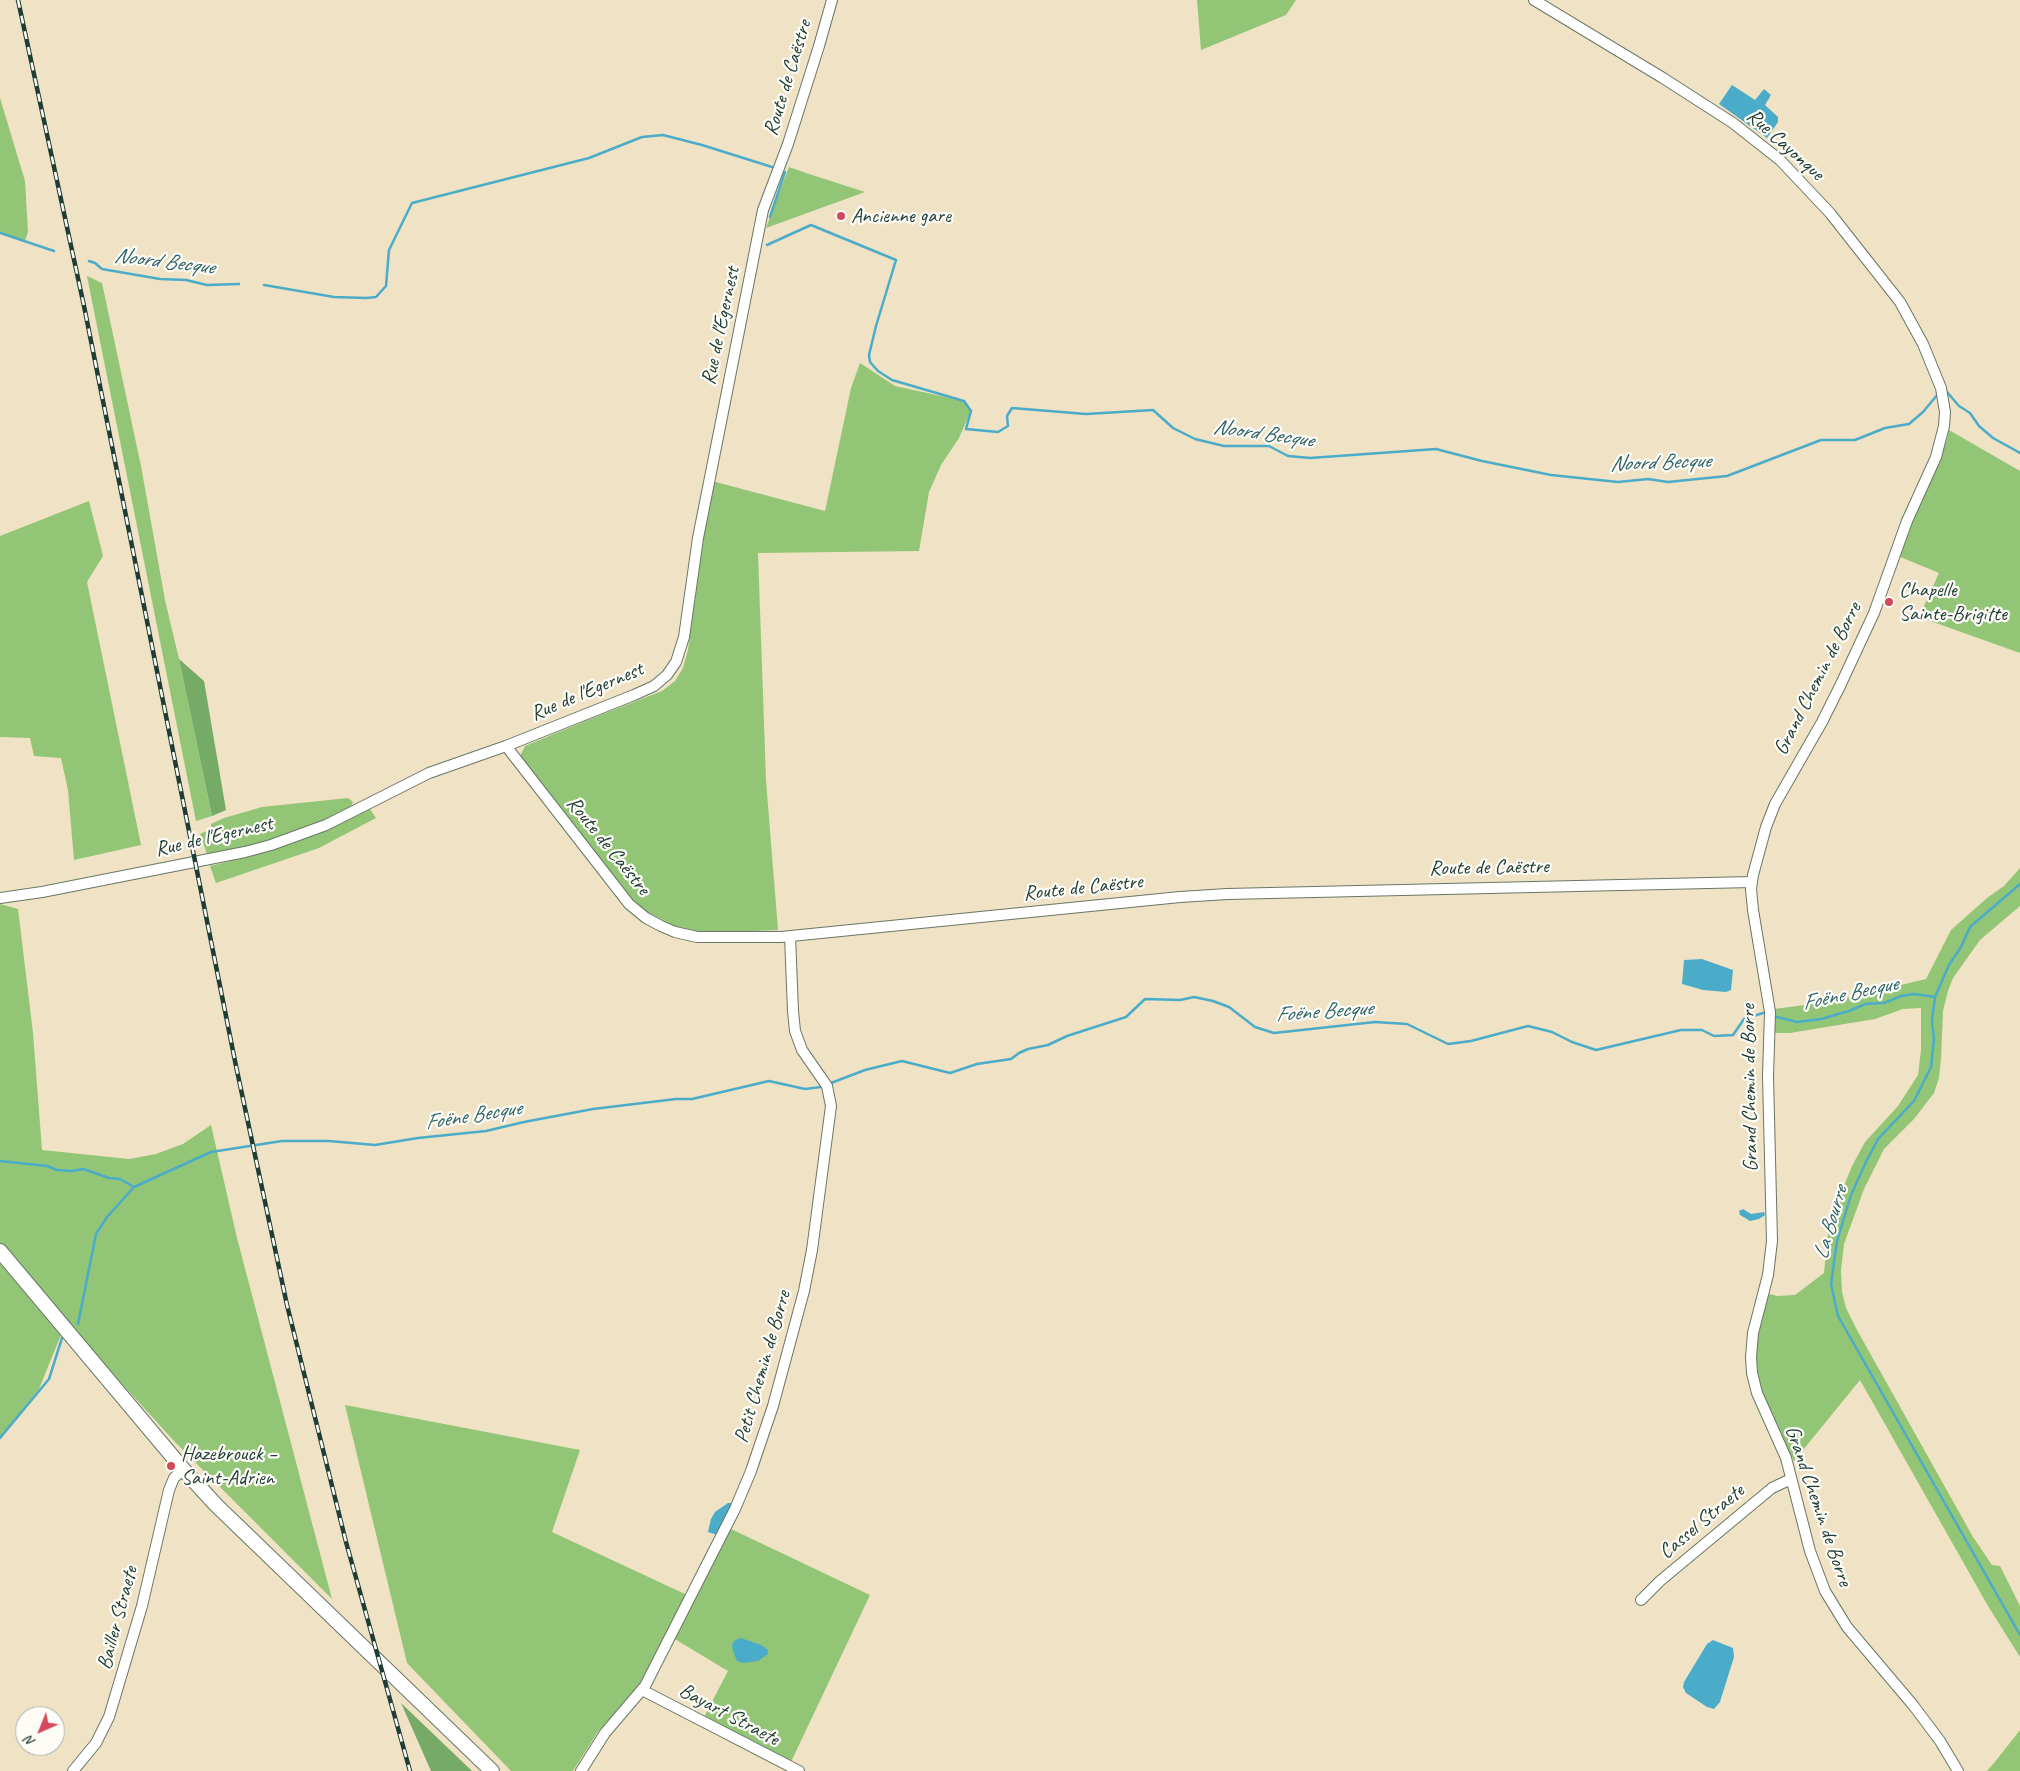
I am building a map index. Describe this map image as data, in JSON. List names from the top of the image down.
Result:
{
  "streets": {
    "street": [
      "Route de Caëstre",
      "Rue Cayonque",
      "Rue de l'Egernest",
      "Grand Chemin de Borre",
      "Petit Chemin de Borre",
      "Cassel Straete",
      "Bailler Straete",
      "Bayart Straete"
    ]
  },
  "crossings": [
    ["Route de Caëstre", "Rue de l'Egernest"],
    ["Route de Caëstre", "Grand Chemin de Borre"],
    ["Route de Caëstre", "Petit Chemin de Borre"],
    ["Rue Cayonque", "Grand Chemin de Borre"],
    ["Grand Chemin de Borre", "Cassel Straete"],
    ["Petit Chemin de Borre", "Bayart Straete"]
  ],
  "water": ["Noord Becque", "Foëne Becque", "La Bourre"],
  "places": ["Ancienne gare", "Chapelle Sainte-Brigitte", "Hazebrouck – Saint-Adrien"],
  "north": "bottom left"
}
